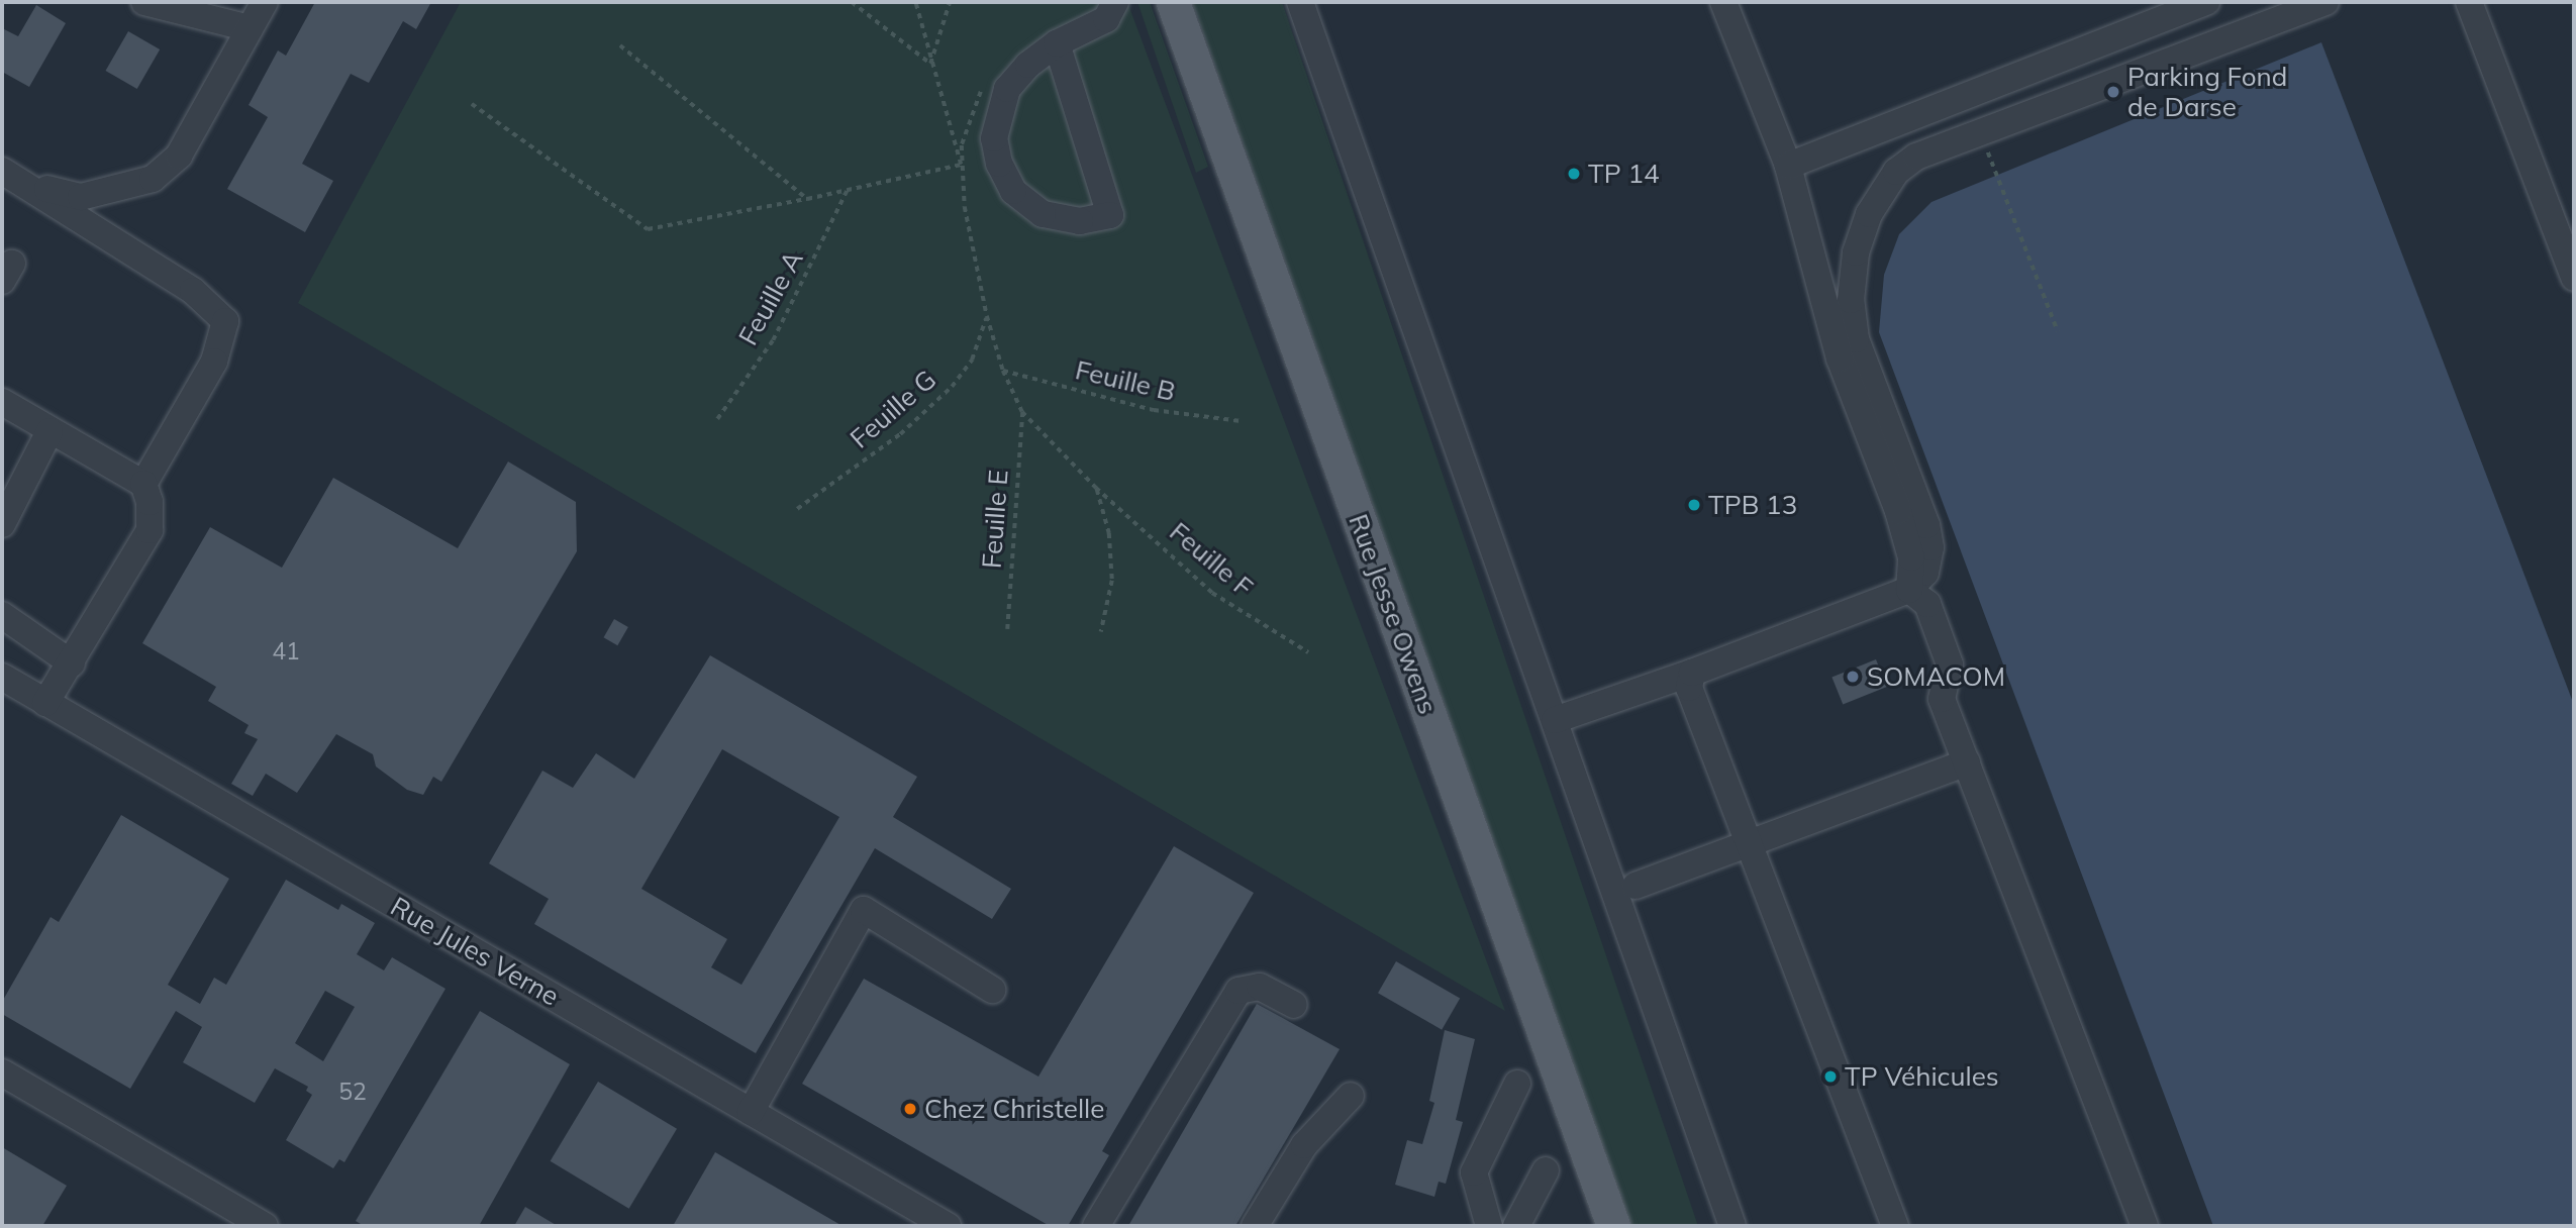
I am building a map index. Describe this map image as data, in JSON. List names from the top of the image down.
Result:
{
  "streets": {
    "main road": ["Rue Jesse Owens"],
    "street": ["Rue Jules Verne"],
    "path": [
      "Feuille A",
      "Feuille B",
      "Feuille G",
      "Feuille E",
      "Feuille F"
    ]
  },
  "crossings": [
    ["Feuille E", "Feuille F"]
  ],
  "places": [
    "Parking Fond de Darse",
    "TP 14",
    "TPB 13",
    "SOMACOM",
    "TP Véhicules",
    "Chez Christelle"
  ],
  "house_numbers": ["41", "52"]
}
